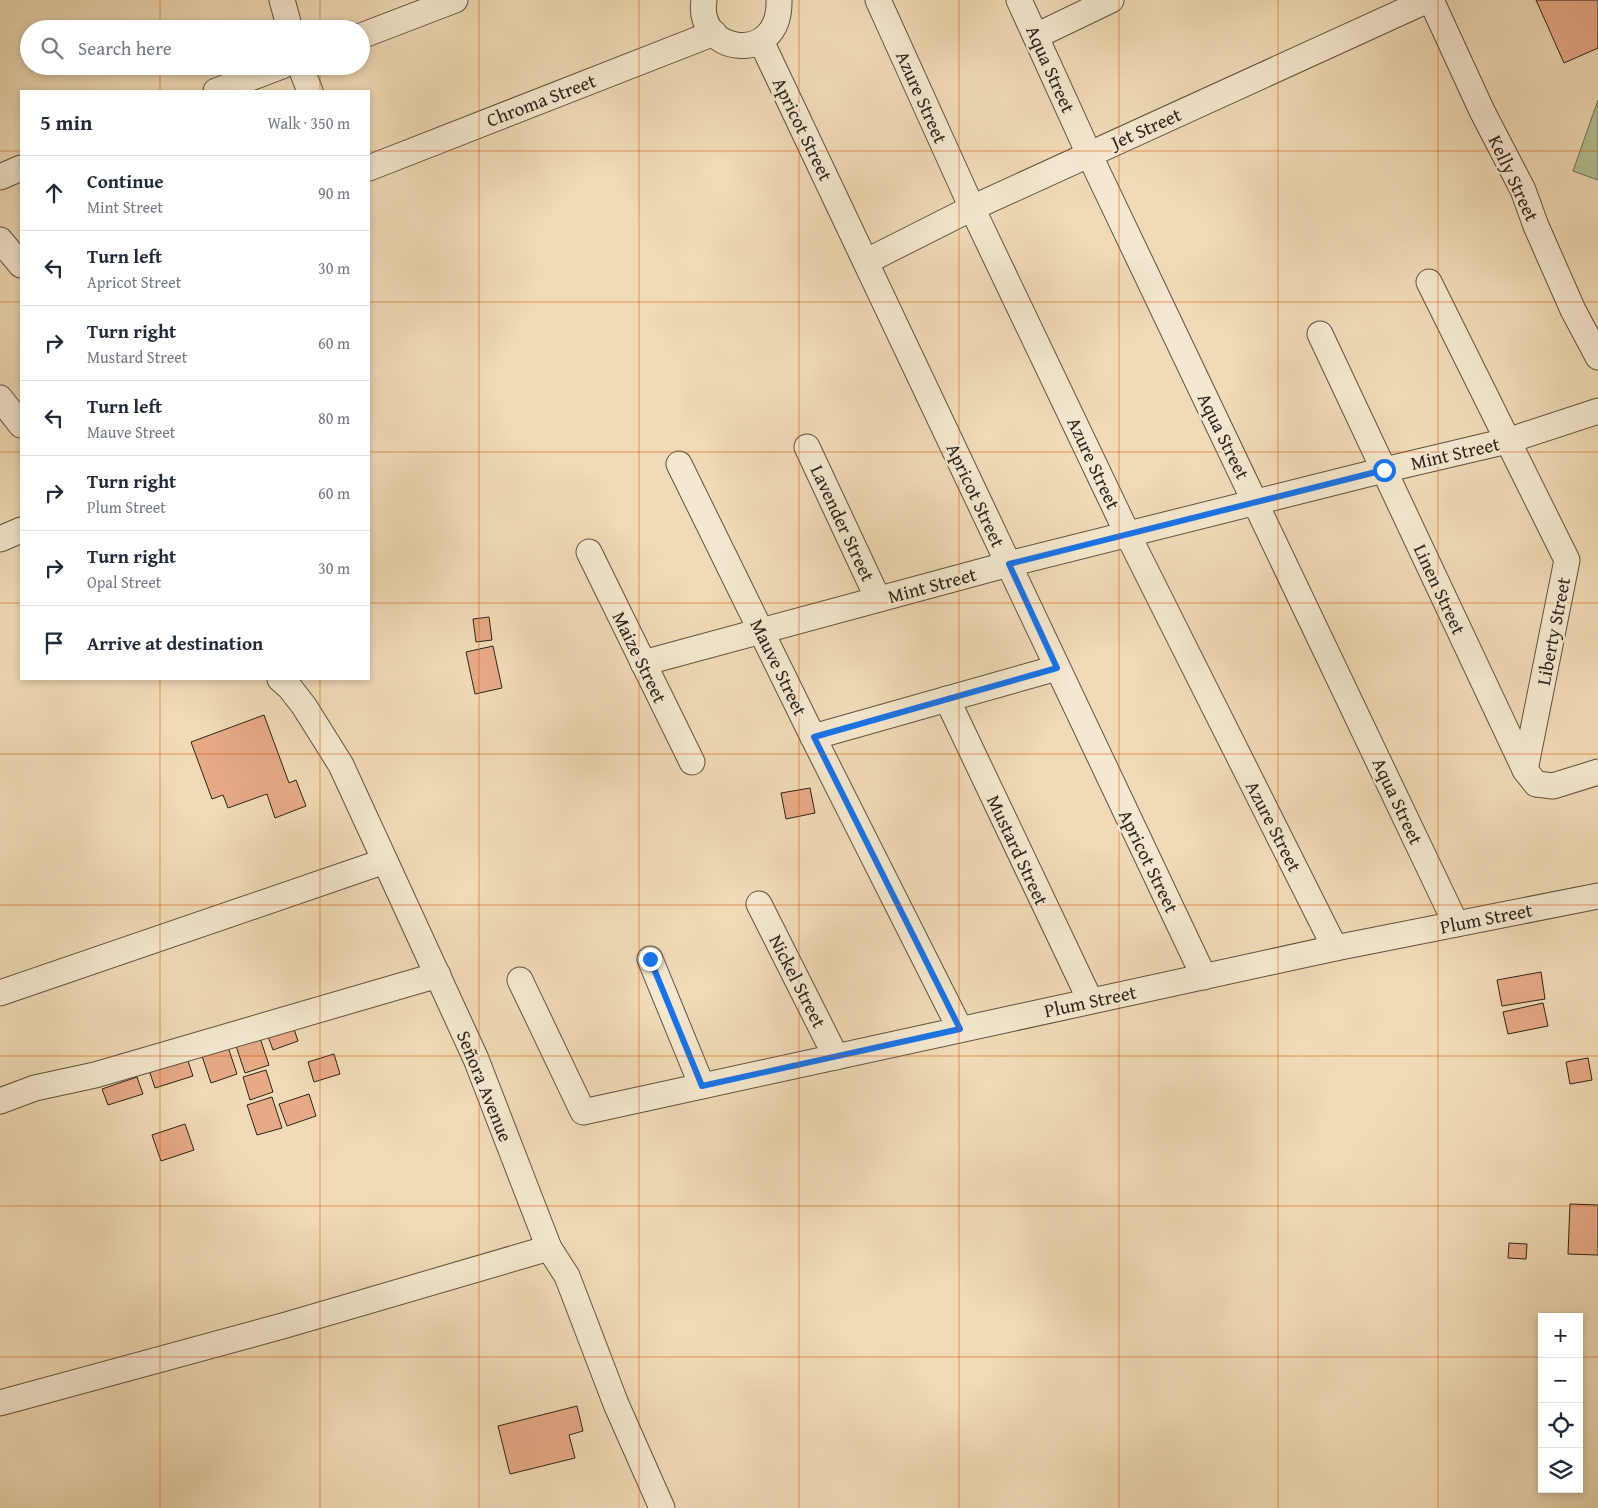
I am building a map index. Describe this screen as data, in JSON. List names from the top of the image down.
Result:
{
  "streets": {
    "street": [
      "Aqua Street",
      "Azure Street",
      "Chroma Street",
      "Jet Street",
      "Apricot Street",
      "Kelly Street",
      "Mint Street",
      "Lavender Street",
      "Linen Street",
      "Liberty Street",
      "Maize Street",
      "Mauve Street",
      "Mustard Street",
      "Plum Street",
      "Nickel Street",
      "Señora Avenue"
    ]
  },
  "crossings": [
    ["Aqua Street", "Jet Street"],
    ["Aqua Street", "Mint Street"],
    ["Aqua Street", "Plum Street"],
    ["Azure Street", "Jet Street"],
    ["Azure Street", "Mint Street"],
    ["Azure Street", "Plum Street"],
    ["Jet Street", "Apricot Street"],
    ["Jet Street", "Kelly Street"],
    ["Apricot Street", "Mint Street"],
    ["Apricot Street", "Plum Street"],
    ["Mint Street", "Lavender Street"],
    ["Mint Street", "Linen Street"],
    ["Mint Street", "Liberty Street"],
    ["Mint Street", "Maize Street"],
    ["Mint Street", "Mauve Street"],
    ["Linen Street", "Liberty Street"],
    ["Mauve Street", "Plum Street"],
    ["Mustard Street", "Plum Street"],
    ["Plum Street", "Nickel Street"]
  ],
  "page": {
    "search": "Search here",
    "heading": ["5 min", "Walk · 350 m"],
    "list": [
      ["Continue", "Mint Street", "90 m"],
      ["Turn left", "Apricot Street", "30 m"],
      ["Turn right", "Mustard Street", "60 m"],
      ["Turn left", "Mauve Street", "80 m"],
      ["Turn right", "Plum Street", "60 m"],
      ["Turn right", "Opal Street", "30 m"],
      "Arrive at destination"
    ],
    "map_buttons": ["+", "−"]
  }
}
